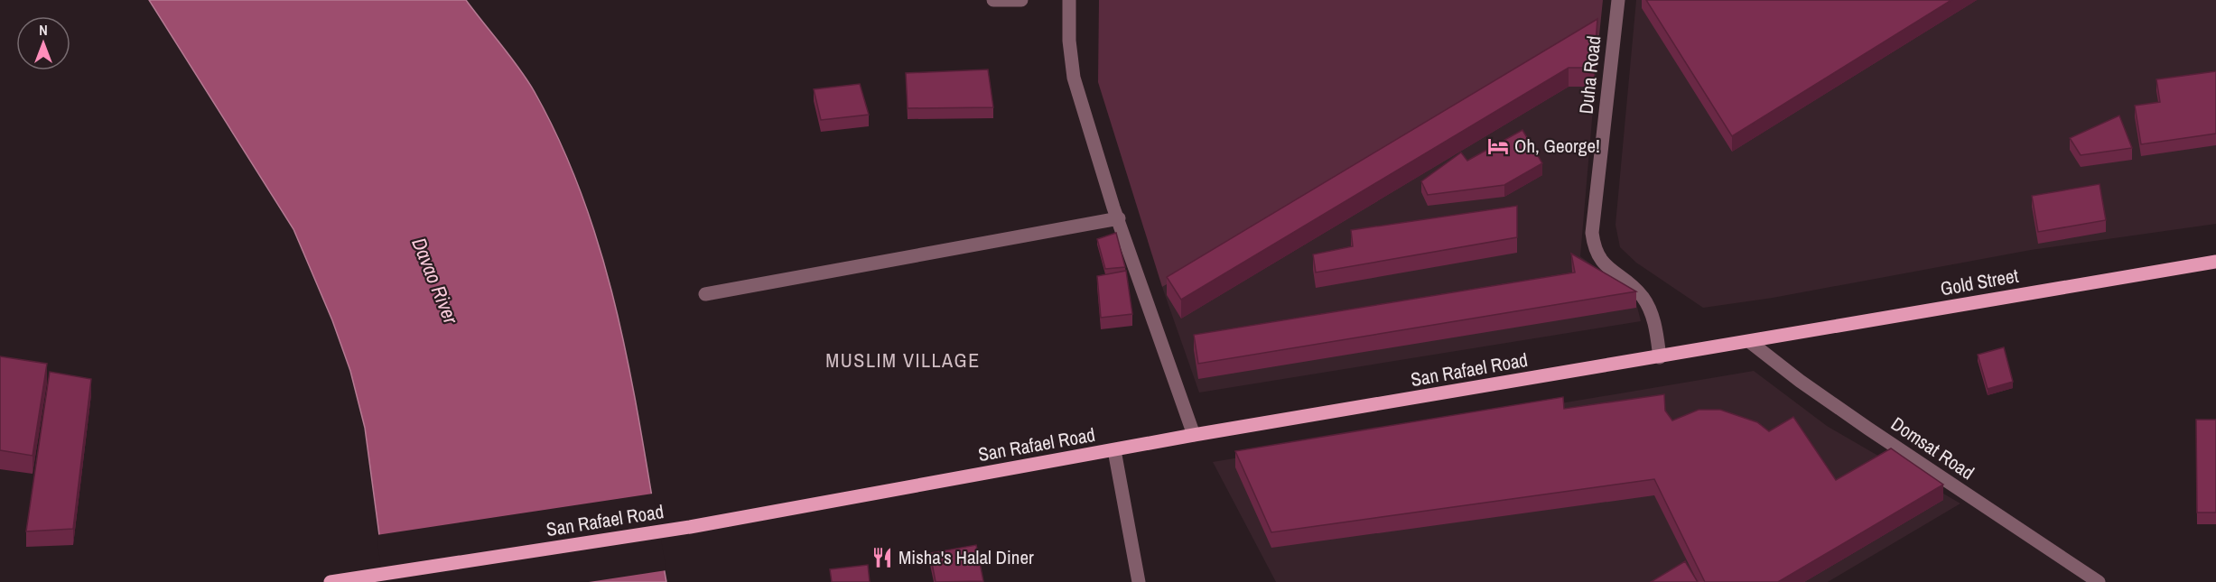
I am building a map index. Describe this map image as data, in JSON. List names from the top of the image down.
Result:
{
  "streets": {
    "main road": ["Gold Street", "San Rafael Road"],
    "street": ["Duha Road", "Domsat Road"]
  },
  "crossings": [
    ["Duha Road", "San Rafael Road"],
    ["Gold Street", "San Rafael Road"],
    ["Gold Street", "Domsat Road"],
    ["San Rafael Road", "Domsat Road"]
  ],
  "districts": ["MUSLIM VILLAGE"],
  "water": ["Davao River"],
  "places": {
    "hotel": ["Oh, George!"],
    "restaurant": ["Misha's Halal Diner"]
  },
  "north": "top"
}
